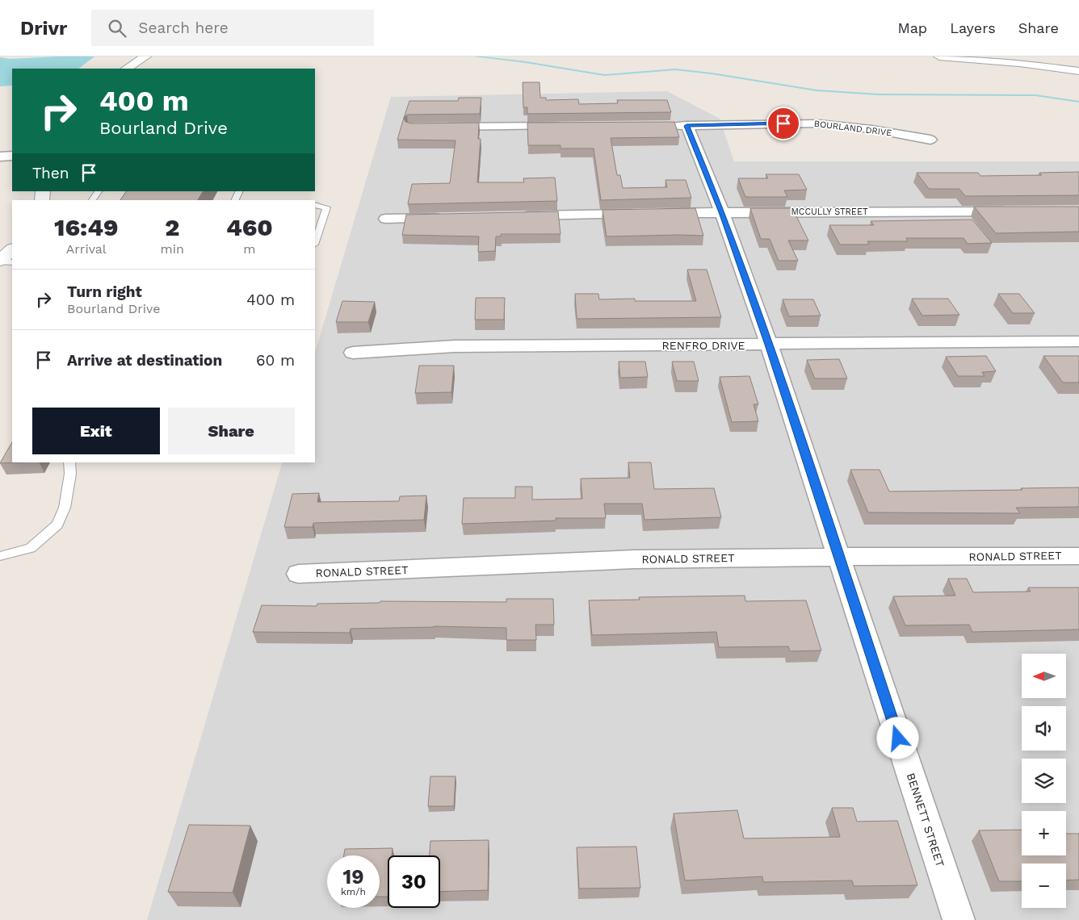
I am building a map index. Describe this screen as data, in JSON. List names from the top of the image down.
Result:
{
  "streets": {
    "street": [
      "BOURLAND DRIVE",
      "MCCULLY STREET",
      "RENFRO DRIVE",
      "RONALD STREET",
      "BENNETT STREET"
    ]
  },
  "crossings": [
    ["BOURLAND DRIVE", "BENNETT STREET"],
    ["MCCULLY STREET", "BENNETT STREET"],
    ["RENFRO DRIVE", "BENNETT STREET"],
    ["RONALD STREET", "BENNETT STREET"]
  ],
  "north": "left",
  "page": {
    "header": "Drivr",
    "search": "Search here",
    "nav": ["Map", "Layers", "Share"],
    "turn": ["400 m", "Bourland Drive"],
    "then": "Then",
    "eta": [
      "16:49",
      "Arrival",
      "2",
      "min",
      "460",
      "m"
    ],
    "list": [
      {
        "name": "Turn right",
        "note": "Bourland Drive",
        "value": "400 m"
      },
      {
        "name": "Arrive at destination",
        "value": "60 m"
      }
    ],
    "buttons": ["Exit", "Share"],
    "map_buttons": ["+", "−"],
    "speed": "19 km/h",
    "limit": "30"
  }
}
